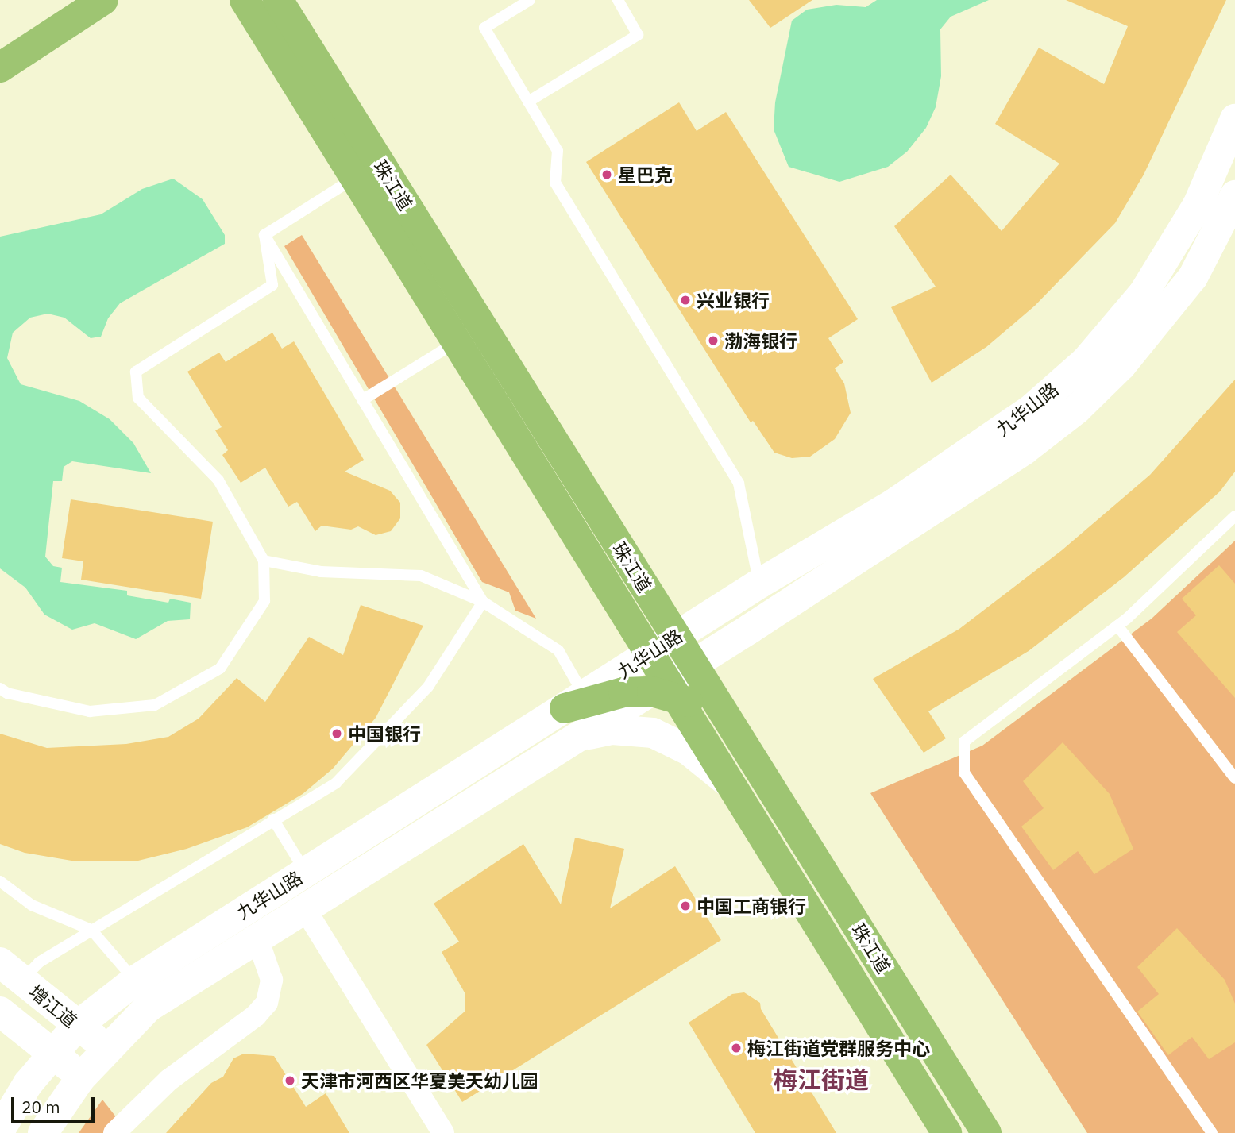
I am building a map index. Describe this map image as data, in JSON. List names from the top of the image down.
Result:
{
  "streets": {
    "main road": ["珠江道"],
    "street": ["九华山路", "增江道"]
  },
  "crossings": [
    ["珠江道", "九华山路"],
    ["九华山路", "增江道"]
  ],
  "districts": ["梅江街道"],
  "places": [
    "星巴克",
    "兴业银行",
    "渤海银行",
    "中国银行",
    "中国工商银行",
    "梅江街道党群服务中心",
    "天津市河西区华夏美天幼儿园"
  ],
  "scale_bar": "20 m"
}
